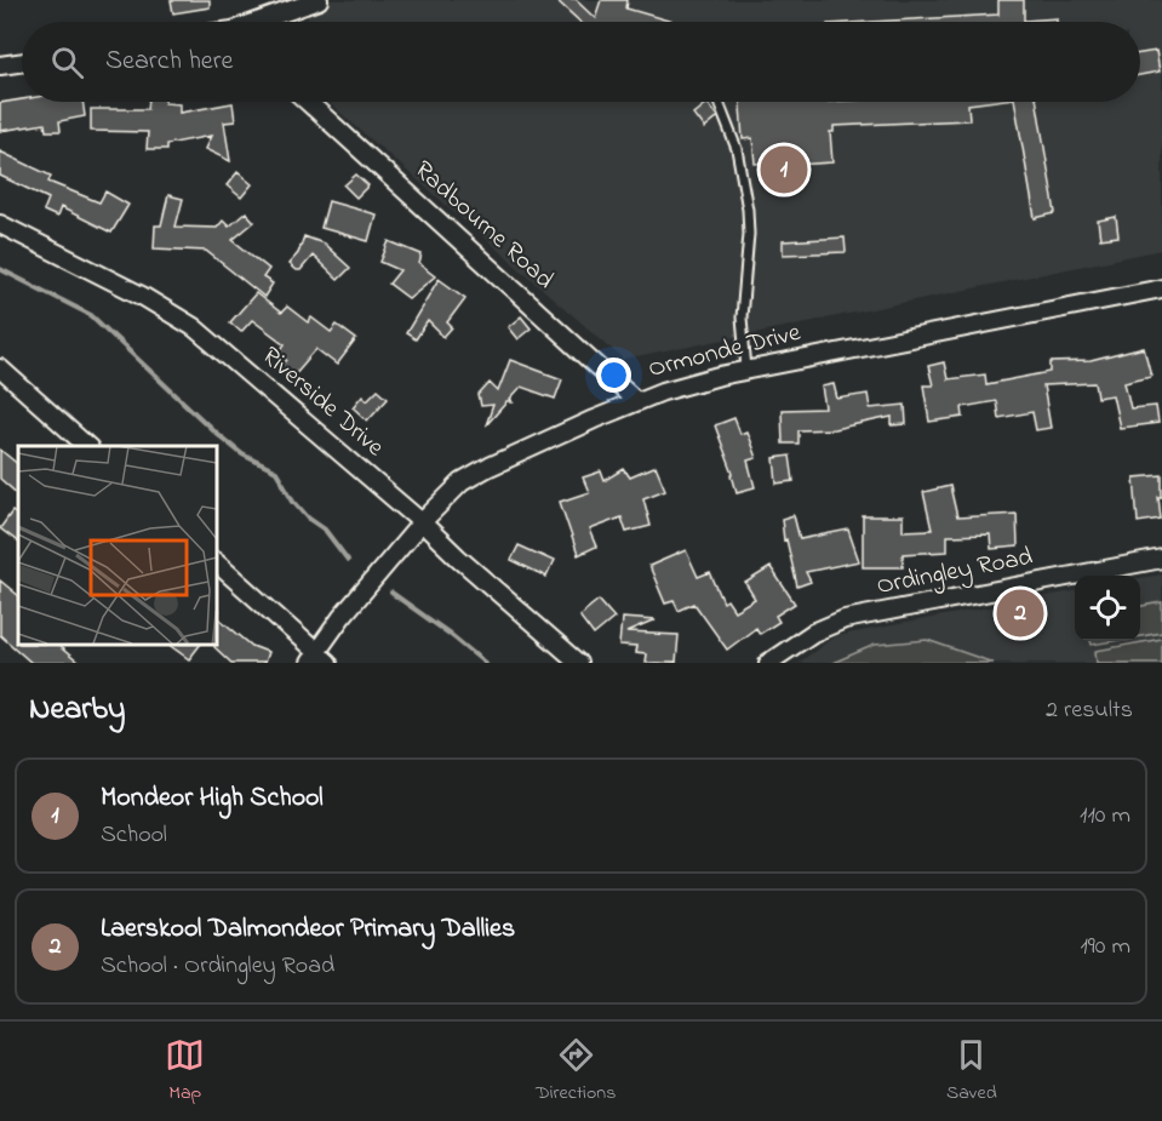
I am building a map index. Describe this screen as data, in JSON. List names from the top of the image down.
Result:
{
  "streets": {
    "street": [
      "Radbourne Road",
      "Ormonde Drive",
      "Riverside Drive",
      "Ordingley Road"
    ]
  },
  "crossings": [
    ["Radbourne Road", "Ormonde Drive"],
    ["Ormonde Drive", "Riverside Drive"]
  ],
  "page": {
    "search": "Search here",
    "pins": ["1", "2"],
    "heading": ["Nearby", "2 results"],
    "list": [
      {
        "mark": "1",
        "name": "Mondeor High School",
        "note": "School",
        "value": "110 m"
      },
      {
        "mark": "2",
        "name": "Laerskool Dalmondeor Primary Dallies",
        "note": "School · Ordingley Road",
        "value": "190 m"
      }
    ],
    "nav": ["Map", "Directions", "Saved"]
  }
}
